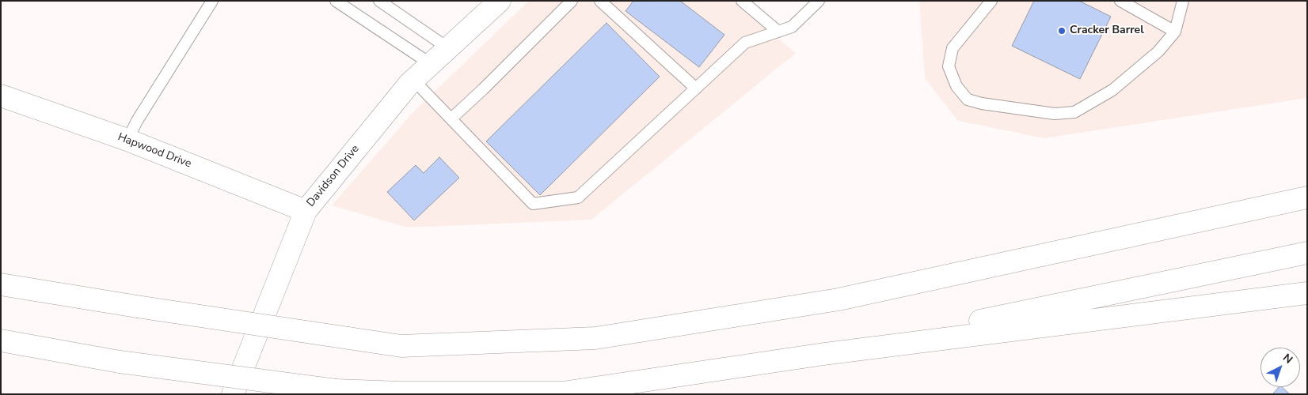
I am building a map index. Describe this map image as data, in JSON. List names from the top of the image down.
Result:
{
  "streets": {
    "main road": ["Hapwood Drive", "Davidson Drive"]
  },
  "crossings": [
    ["Hapwood Drive", "Davidson Drive"]
  ],
  "places": ["Cracker Barrel"],
  "north": "top right"
}
